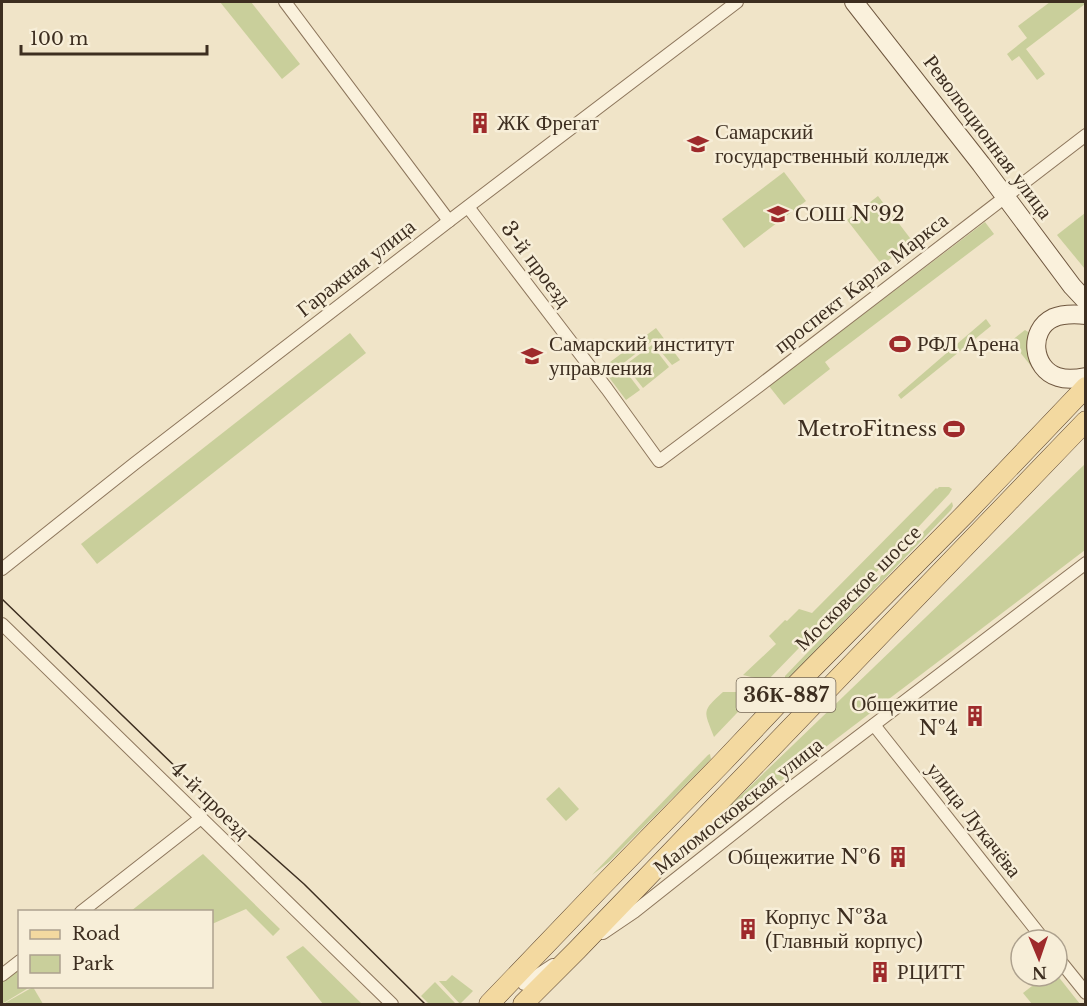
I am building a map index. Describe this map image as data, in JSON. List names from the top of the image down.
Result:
{
  "streets": {
    "main road": ["Революционная улица", "Московское шоссе", "36К-887"],
    "street": [
      "3-й проезд",
      "Гаражная улица",
      "проспект Карла Маркса",
      "4-й проезд",
      "Маломосковская улица",
      "улица Лукачёва"
    ]
  },
  "crossings": [
    ["Революционная улица", "проспект Карла Маркса"],
    ["3-й проезд", "Гаражная улица"],
    ["3-й проезд", "проспект Карла Маркса"],
    ["Московское шоссе", "Маломосковская улица"],
    ["36К-887", "Маломосковская улица"],
    ["Маломосковская улица", "улица Лукачёва"]
  ],
  "places": {
    "building": [
      "ЖК Фрегат",
      "Общежитие №4",
      "Общежитие №6",
      "Корпус №3a (Главный корпус)",
      "РЦИТТ"
    ],
    "school or university": ["Самарский государственный колледж", "СОШ №92", "Самарский институт управления"],
    "sports": ["РФЛ Арена", "MetroFitness"]
  },
  "legend": ["Road", "Park"],
  "scale_bar": "100 m",
  "north": "bottom"
}
